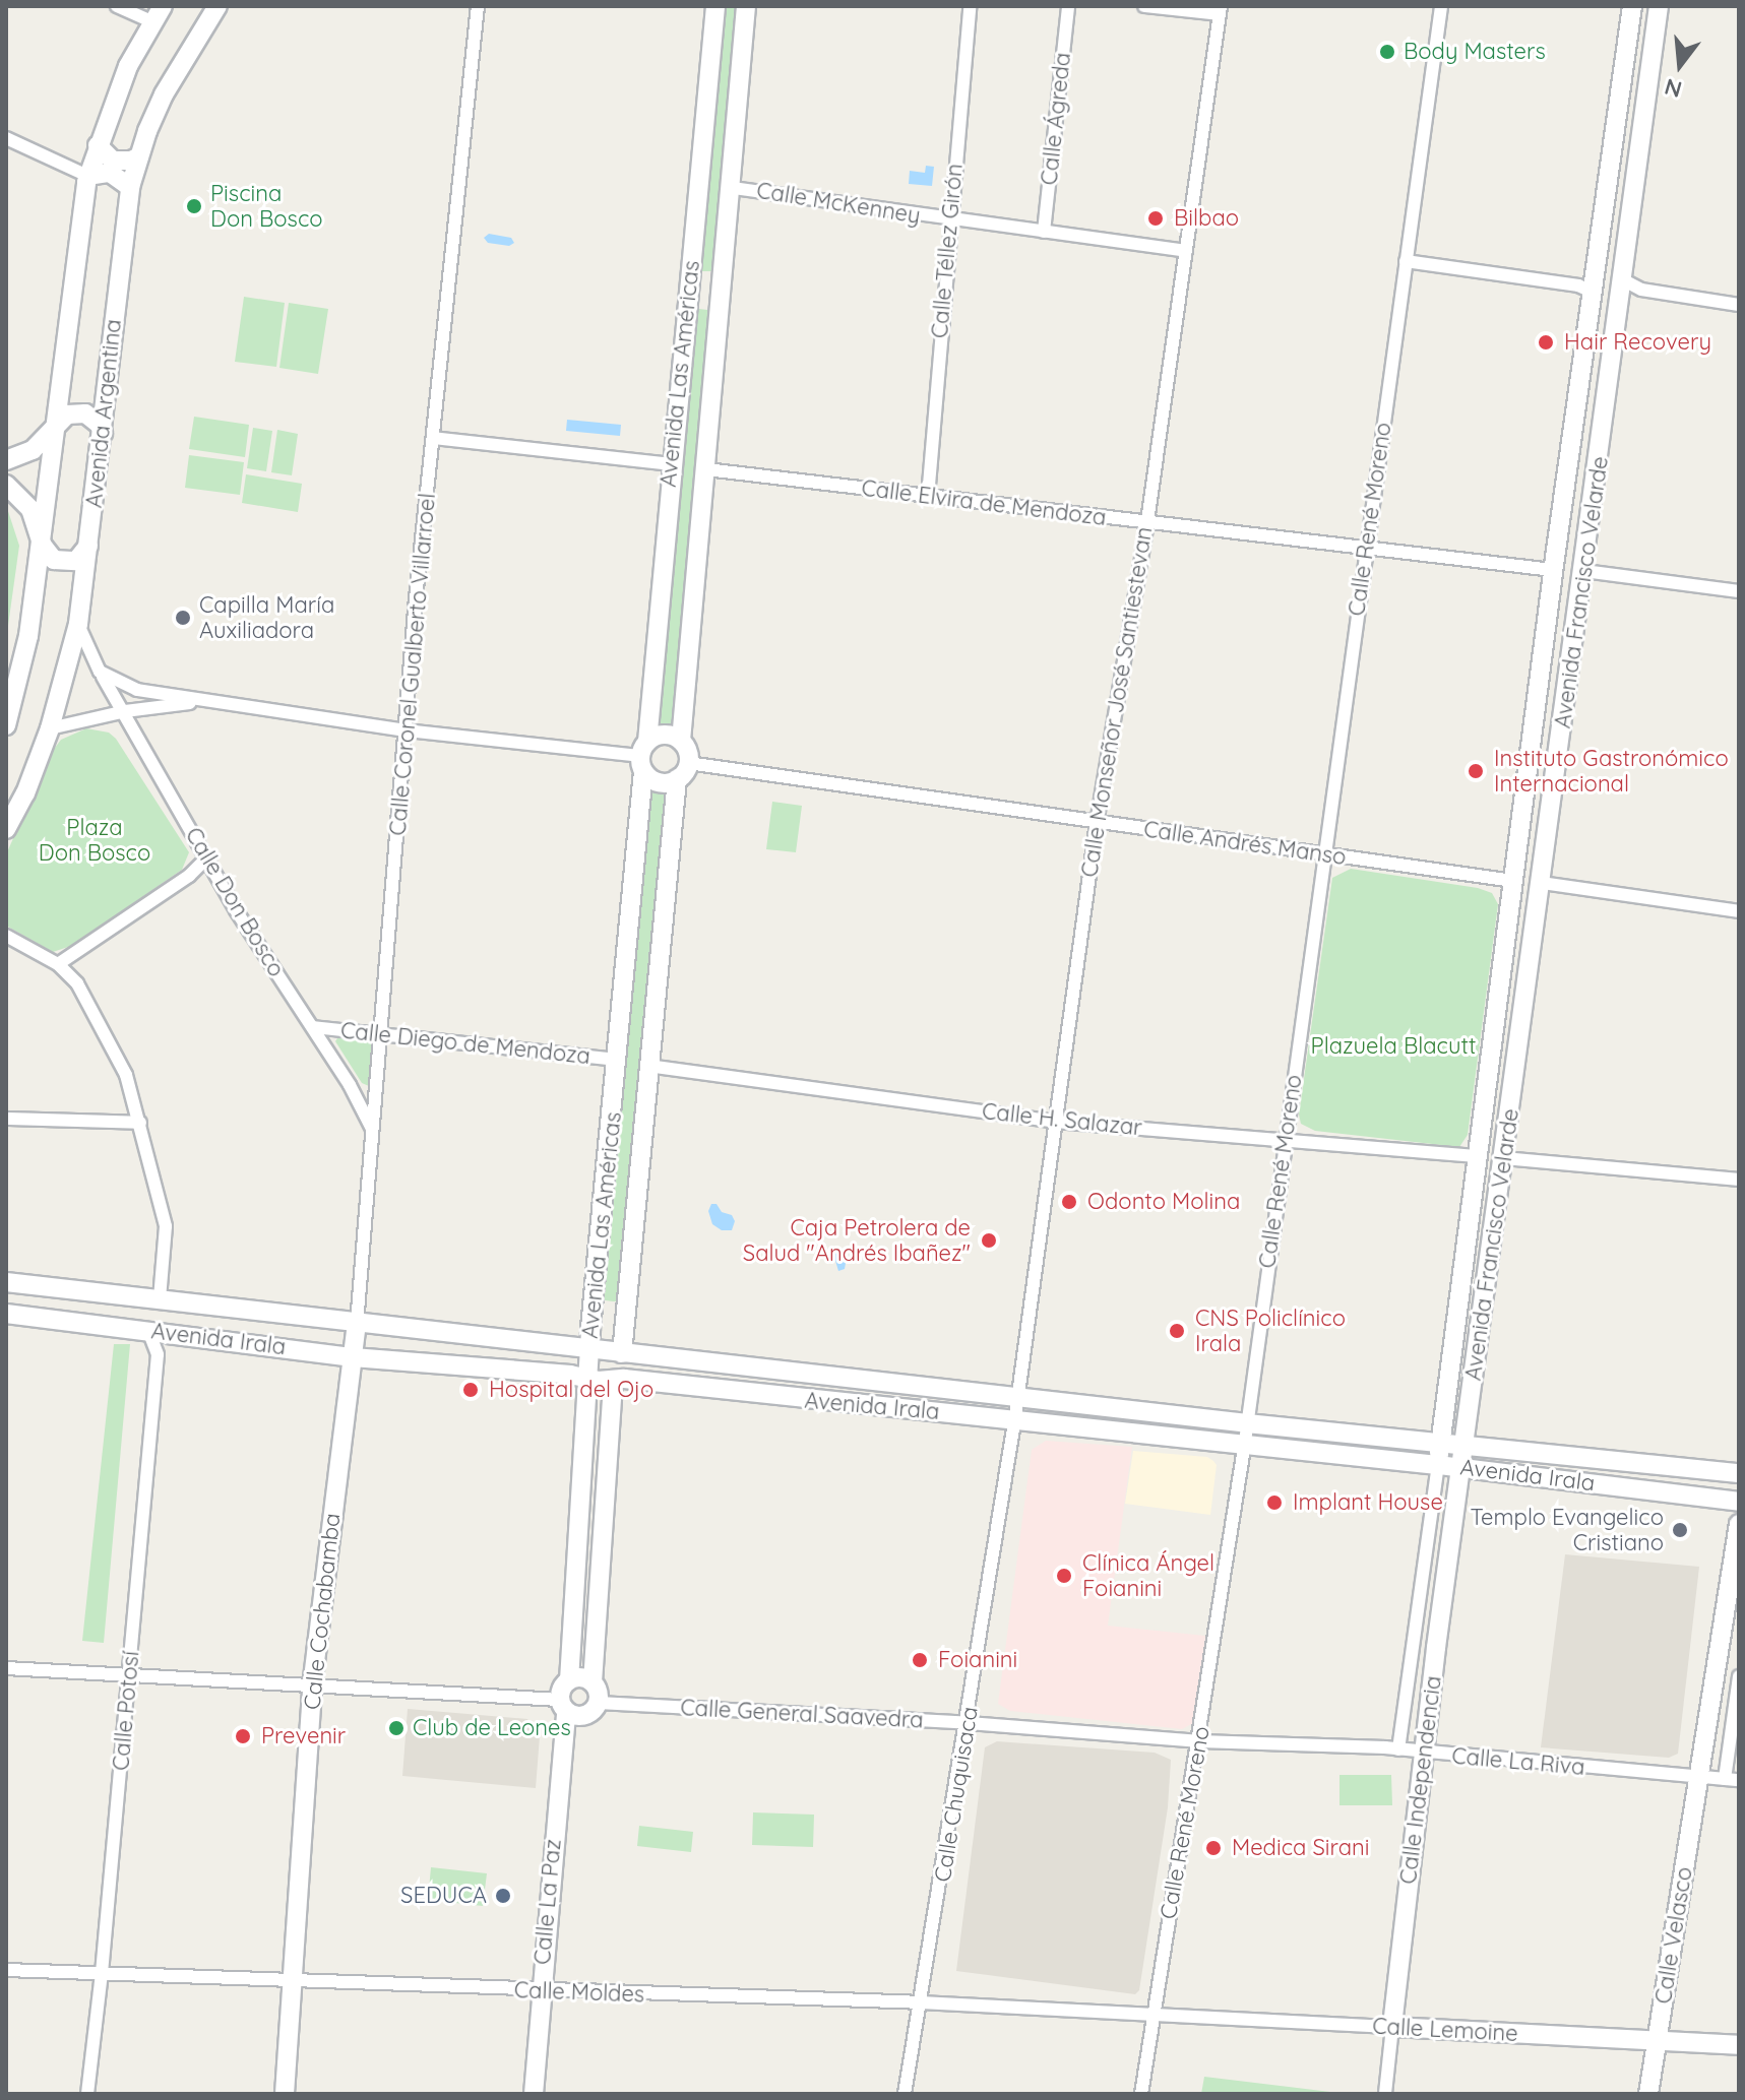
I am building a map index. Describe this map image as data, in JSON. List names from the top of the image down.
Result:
{
  "streets": {
    "main road": [
      "Avenida Las Américas",
      "Avenida Argentina",
      "Avenida Francisco Velarde",
      "Avenida Irala",
      "Calle Cochabamba",
      "Calle Independencia",
      "Calle La Paz",
      "Calle Velasco",
      "Calle Lemoine"
    ],
    "street": [
      "Calle Ágreda",
      "Calle McKenney",
      "Calle Téllez Girón",
      "Calle Elvira de Mendoza",
      "Calle René Moreno",
      "Calle Coronel Gualberto Villarroel",
      "Calle Monseñor José Santiestevan",
      "Calle Andrés Manso",
      "Calle Don Bosco",
      "Calle Diego de Mendoza",
      "Calle H. Salazar",
      "Calle Potosí",
      "Calle General Saavedra",
      "Calle La Riva",
      "Calle Chuquisaca",
      "Calle Moldes"
    ]
  },
  "crossings": [
    ["Calle Ágreda", "Calle McKenney"],
    ["Calle McKenney", "Calle Téllez Girón"],
    ["Calle McKenney", "Avenida Las Américas"],
    ["Calle McKenney", "Calle Monseñor José Santiestevan"],
    ["Calle Téllez Girón", "Calle Elvira de Mendoza"],
    ["Avenida Las Américas", "Calle Elvira de Mendoza"],
    ["Avenida Las Américas", "Calle Andrés Manso"],
    ["Avenida Las Américas", "Calle Diego de Mendoza"],
    ["Avenida Las Américas", "Calle H. Salazar"],
    ["Avenida Las Américas", "Avenida Irala"],
    ["Avenida Las Américas", "Calle General Saavedra"],
    ["Avenida Las Américas", "Calle La Paz"],
    ["Calle Elvira de Mendoza", "Calle René Moreno"],
    ["Calle Elvira de Mendoza", "Avenida Francisco Velarde"],
    ["Calle Elvira de Mendoza", "Calle Monseñor José Santiestevan"],
    ["Calle René Moreno", "Calle Andrés Manso"],
    ["Calle René Moreno", "Calle H. Salazar"],
    ["Calle René Moreno", "Avenida Irala"],
    ["Calle René Moreno", "Calle General Saavedra"],
    ["Calle René Moreno", "Calle La Riva"],
    ["Calle René Moreno", "Calle Moldes"],
    ["Calle René Moreno", "Calle Lemoine"],
    ["Avenida Francisco Velarde", "Calle Andrés Manso"],
    ["Avenida Francisco Velarde", "Calle H. Salazar"],
    ["Avenida Francisco Velarde", "Avenida Irala"],
    ["Avenida Francisco Velarde", "Calle Independencia"],
    ["Calle Coronel Gualberto Villarroel", "Calle Don Bosco"],
    ["Calle Coronel Gualberto Villarroel", "Calle Diego de Mendoza"],
    ["Calle Coronel Gualberto Villarroel", "Avenida Irala"],
    ["Calle Coronel Gualberto Villarroel", "Calle Cochabamba"],
    ["Calle Monseñor José Santiestevan", "Calle Andrés Manso"],
    ["Calle Monseñor José Santiestevan", "Calle H. Salazar"],
    ["Calle Monseñor José Santiestevan", "Avenida Irala"],
    ["Calle Monseñor José Santiestevan", "Calle Chuquisaca"],
    ["Calle Don Bosco", "Calle Diego de Mendoza"],
    ["Avenida Irala", "Calle Cochabamba"],
    ["Avenida Irala", "Calle Potosí"],
    ["Avenida Irala", "Calle Independencia"],
    ["Avenida Irala", "Calle Chuquisaca"],
    ["Calle Cochabamba", "Calle Moldes"],
    ["Calle Potosí", "Calle Moldes"],
    ["Calle General Saavedra", "Calle La Riva"],
    ["Calle General Saavedra", "Calle Chuquisaca"],
    ["Calle General Saavedra", "Calle La Paz"],
    ["Calle La Riva", "Calle Independencia"],
    ["Calle La Riva", "Calle Velasco"],
    ["Calle Independencia", "Calle Lemoine"],
    ["Calle Chuquisaca", "Calle Moldes"],
    ["Calle La Paz", "Calle Moldes"],
    ["Calle Velasco", "Calle Lemoine"],
    ["Calle Moldes", "Calle Lemoine"]
  ],
  "parks": ["Plaza Don Bosco", "Plazuela Blacutt"],
  "places": [
    "Body Masters",
    "Piscina Don Bosco",
    "Bilbao",
    "Hair Recovery",
    "Capilla María Auxiliadora",
    "Instituto Gastronómico Internacional",
    "Odonto Molina",
    "Caja Petrolera de Salud \"Andrés Ibañez\"",
    "CNS Policlínico Irala",
    "Hospital del Ojo",
    "Implant House",
    "Templo Evangelico Cristiano",
    "Clínica Ángel Foianini",
    "Foianini",
    "Club de Leones",
    "Prevenir",
    "Medica Sirani",
    "SEDUCA"
  ],
  "north": "bottom"
}
